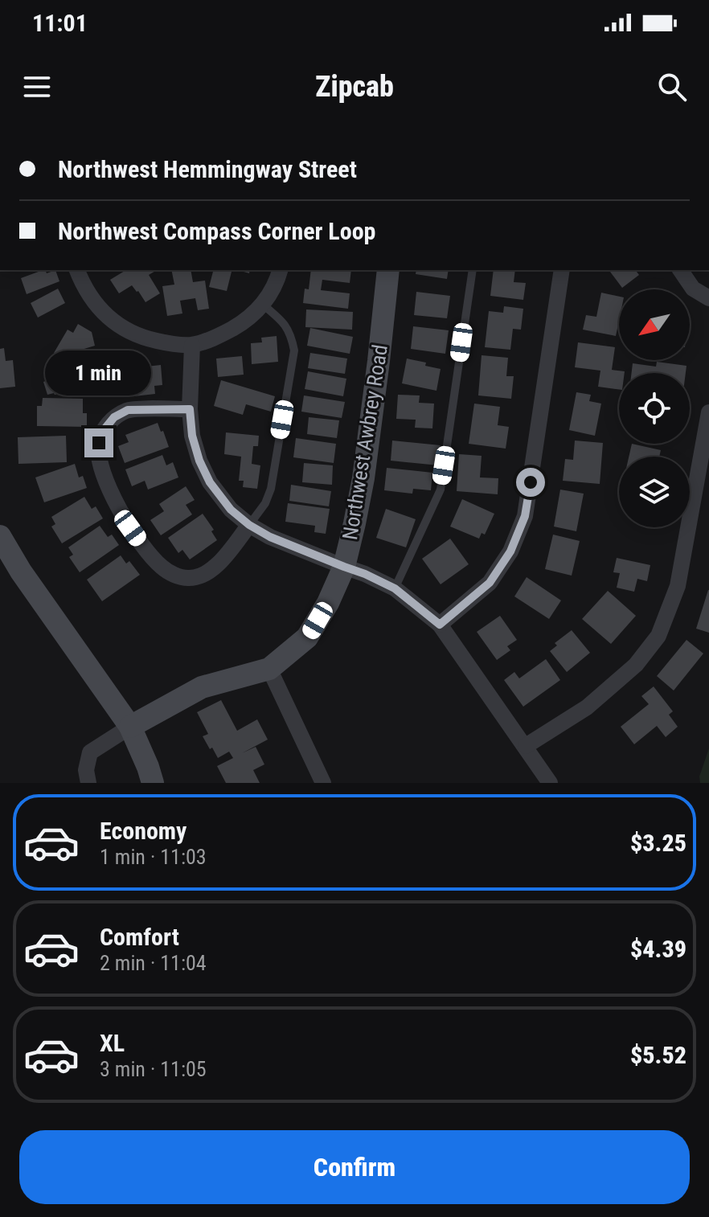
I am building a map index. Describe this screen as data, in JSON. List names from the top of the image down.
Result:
{
  "streets": {
    "street": ["Northwest Awbrey Road"]
  },
  "north": "bottom left",
  "page": {
    "status": "11:01",
    "header": "Zipcab",
    "banner": ["Northwest Hemmingway Street", "Northwest Compass Corner Loop"],
    "bubble": "1 min",
    "list": [
      {
        "name": "Economy",
        "note": "1 min · 11:03",
        "value": "$3.25"
      },
      {
        "name": "Comfort",
        "note": "2 min · 11:04",
        "value": "$4.39"
      },
      {
        "name": "XL",
        "note": "3 min · 11:05",
        "value": "$5.52"
      }
    ],
    "buttons": "Confirm"
  }
}
